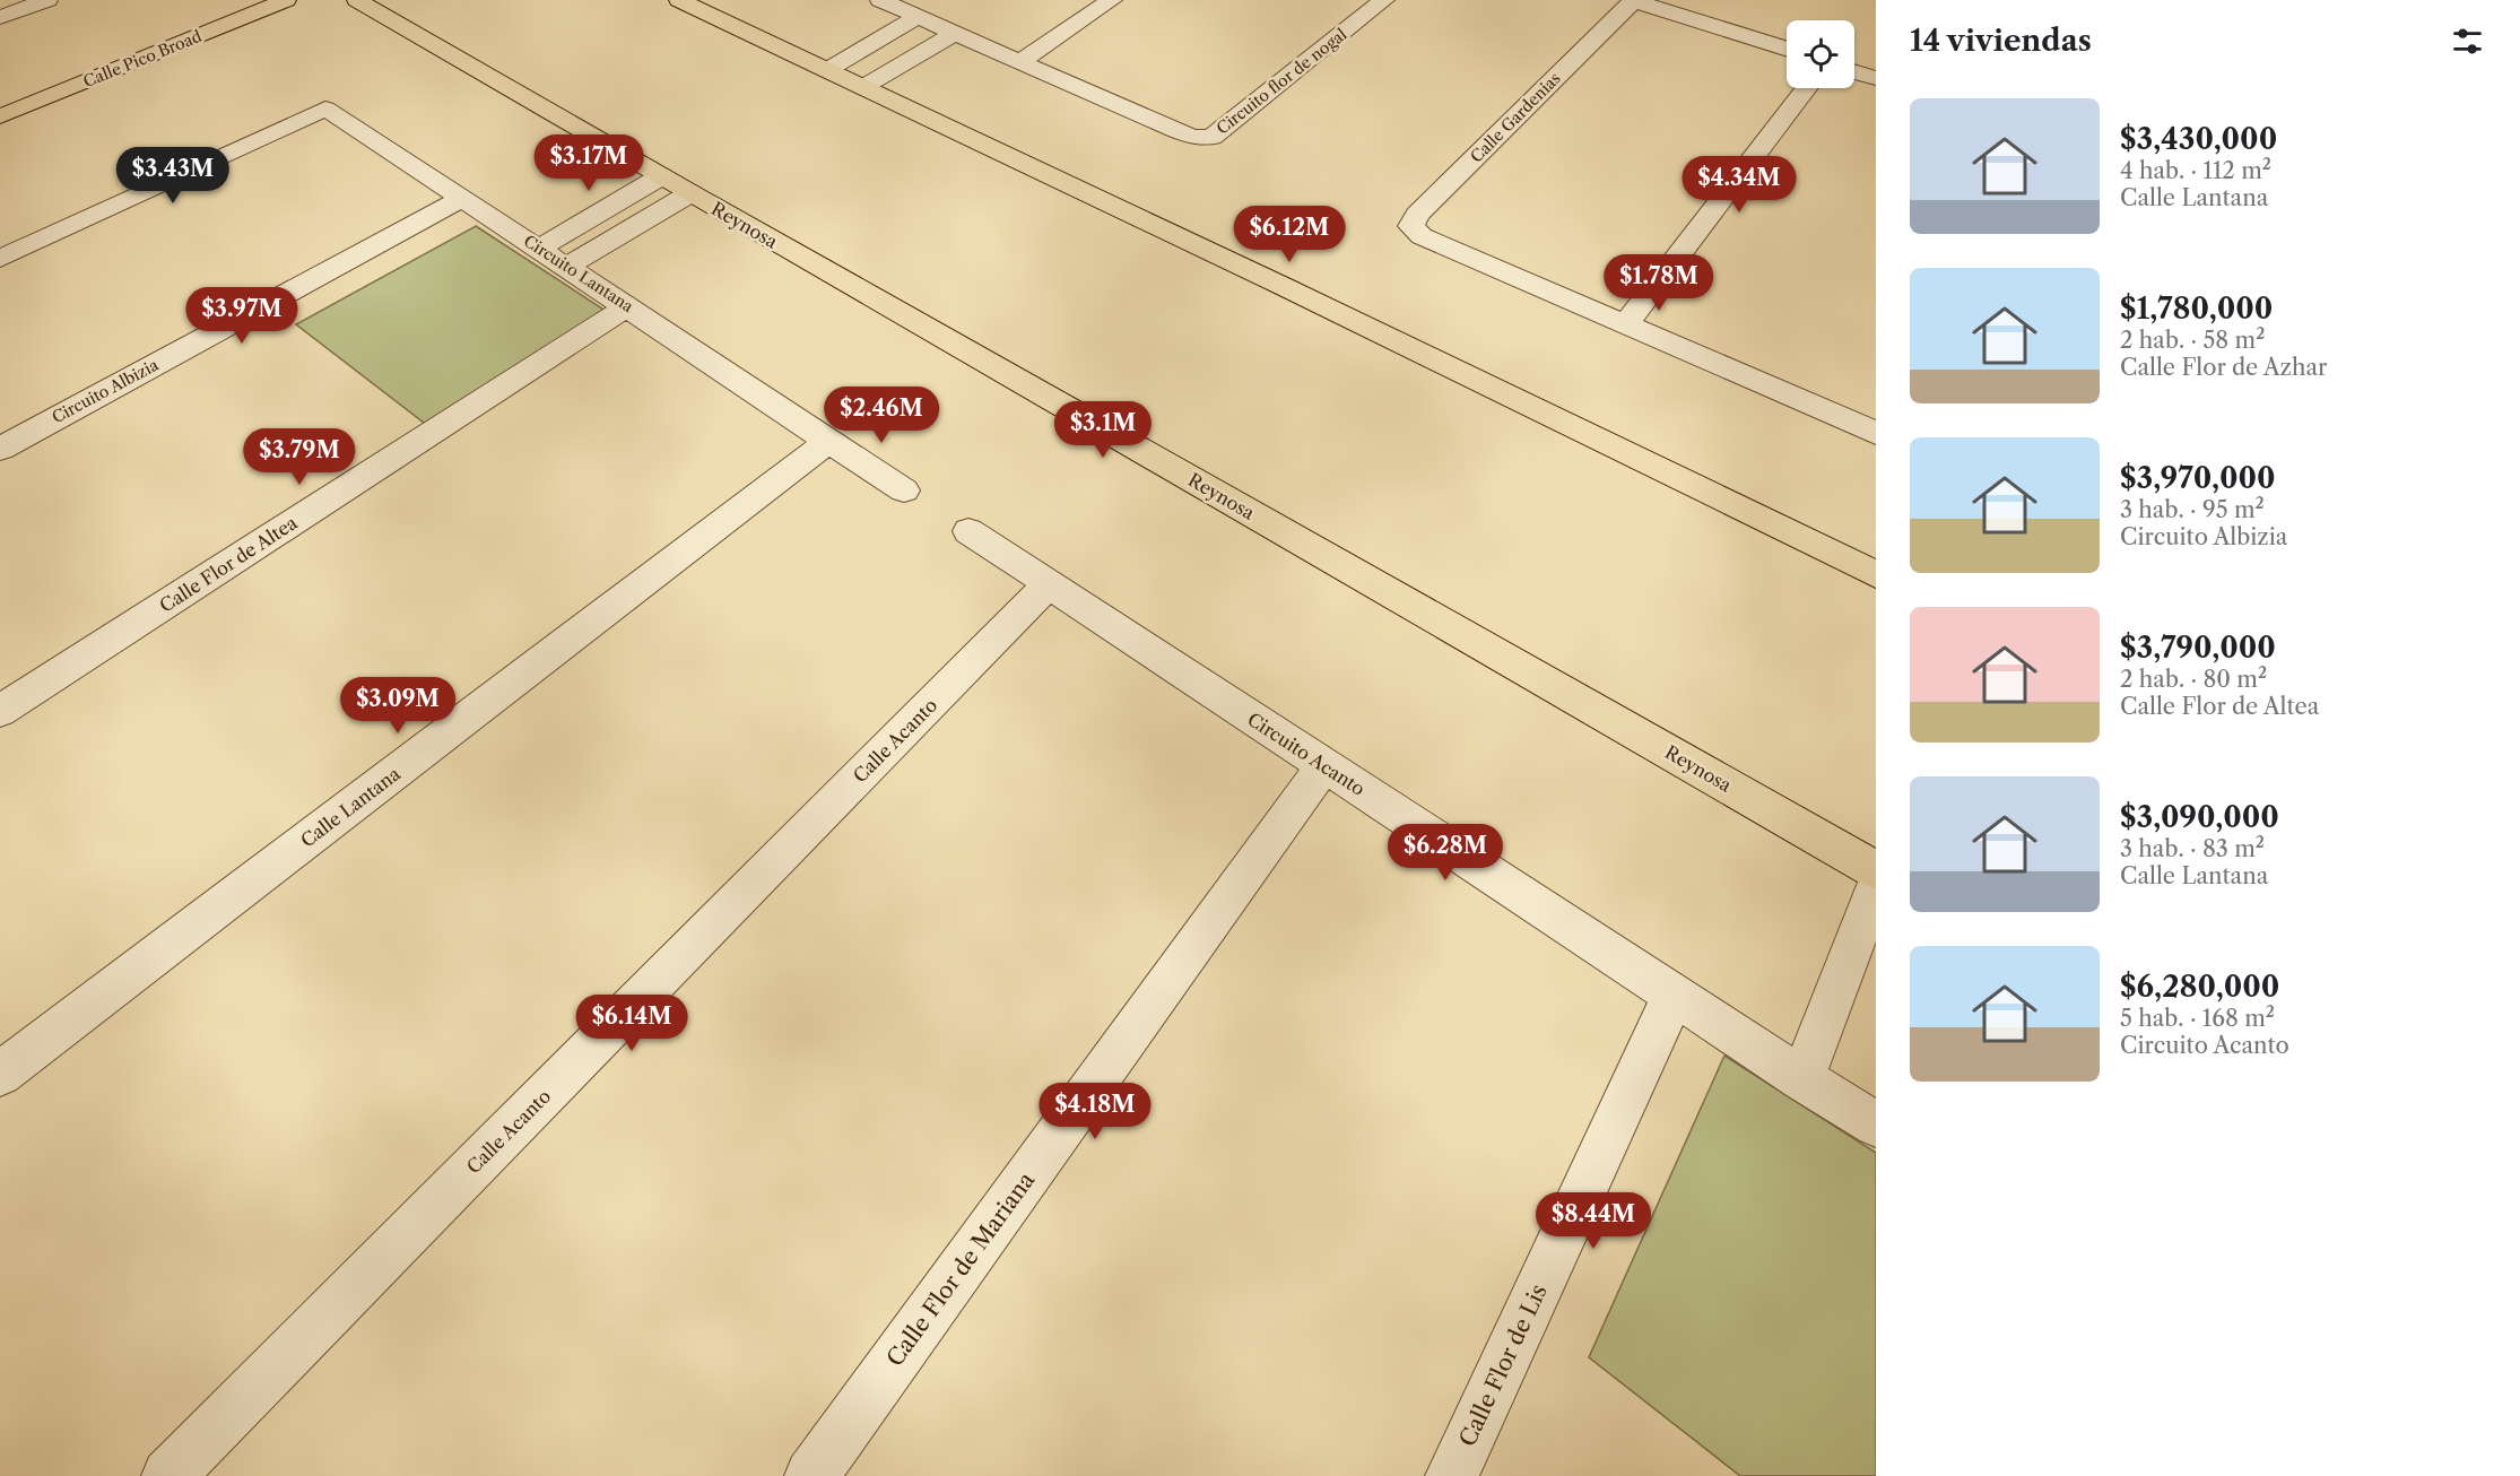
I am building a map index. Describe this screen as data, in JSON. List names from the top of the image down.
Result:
{
  "streets": {
    "main road": ["Calle Pico Broad", "Reynosa"],
    "street": [
      "Circuito flor de nogal",
      "Calle Gardenias",
      "Circuito Lantana",
      "Circuito Albizia",
      "Calle Flor de Altea",
      "Calle Acanto",
      "Circuito Acanto",
      "Calle Lantana",
      "Calle Flor de Mariana",
      "Calle Flor de Lis"
    ]
  },
  "crossings": [
    ["Circuito Lantana", "Circuito Albizia"],
    ["Circuito Lantana", "Calle Flor de Altea"],
    ["Circuito Lantana", "Calle Lantana"],
    ["Calle Acanto", "Circuito Acanto"],
    ["Circuito Acanto", "Calle Flor de Mariana"],
    ["Circuito Acanto", "Calle Flor de Lis"]
  ],
  "page": {
    "heading": "14 viviendas",
    "list": [
      {
        "name": "$3,430,000",
        "note": "4 hab. · 112 m² · Calle Lantana"
      },
      {
        "name": "$1,780,000",
        "note": "2 hab. · 58 m² · Calle Flor de Azhar"
      },
      {
        "name": "$3,970,000",
        "note": "3 hab. · 95 m² · Circuito Albizia"
      },
      {
        "name": "$3,790,000",
        "note": "2 hab. · 80 m² · Calle Flor de Altea"
      },
      {
        "name": "$3,090,000",
        "note": "3 hab. · 83 m² · Calle Lantana"
      },
      {
        "name": "$6,280,000",
        "note": "5 hab. · 168 m² · Circuito Acanto"
      }
    ],
    "price": [
      "$3.17M",
      "$3.43M",
      "$4.34M",
      "$6.12M",
      "$1.78M",
      "$3.97M",
      "$2.46M",
      "$3.1M",
      "$3.79M",
      "$3.09M",
      "$6.28M",
      "$6.14M",
      "$4.18M",
      "$8.44M"
    ]
  }
}
